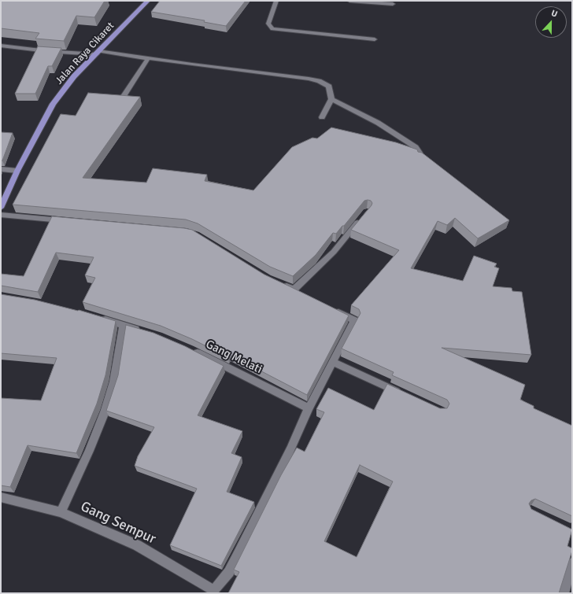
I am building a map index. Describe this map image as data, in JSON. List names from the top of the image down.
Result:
{
  "streets": {
    "main road": ["Jalan Raya Cikaret"],
    "street": ["Gang Melati", "Gang Sempur"]
  },
  "north": "top"
}
